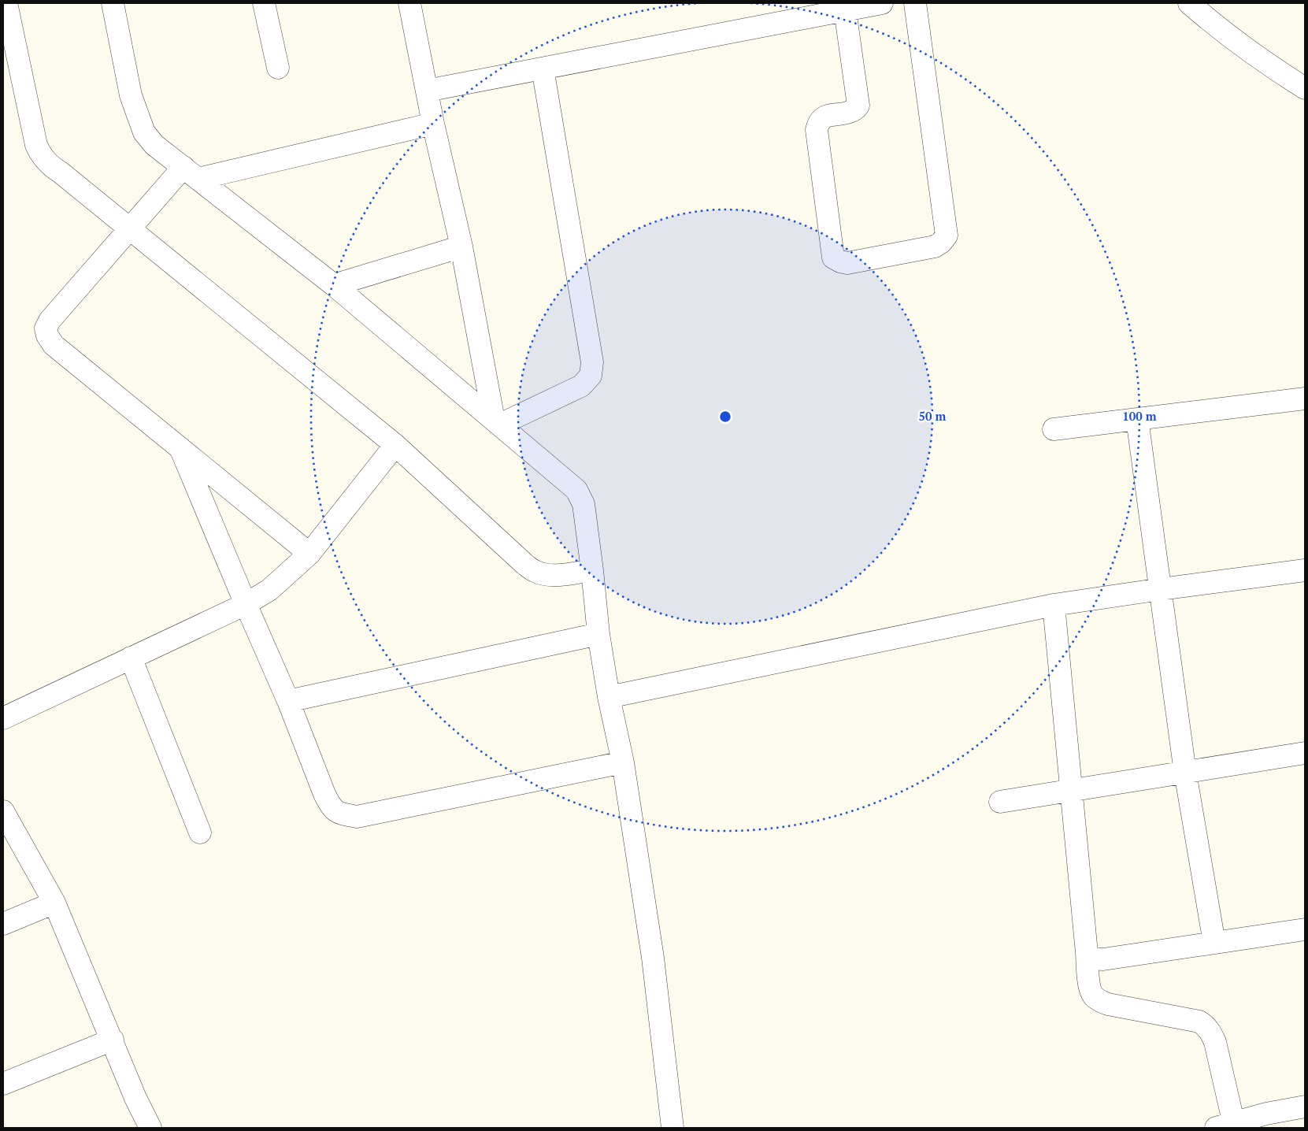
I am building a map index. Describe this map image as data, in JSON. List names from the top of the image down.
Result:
{
  "rings": ["50 m", "100 m"]
}
